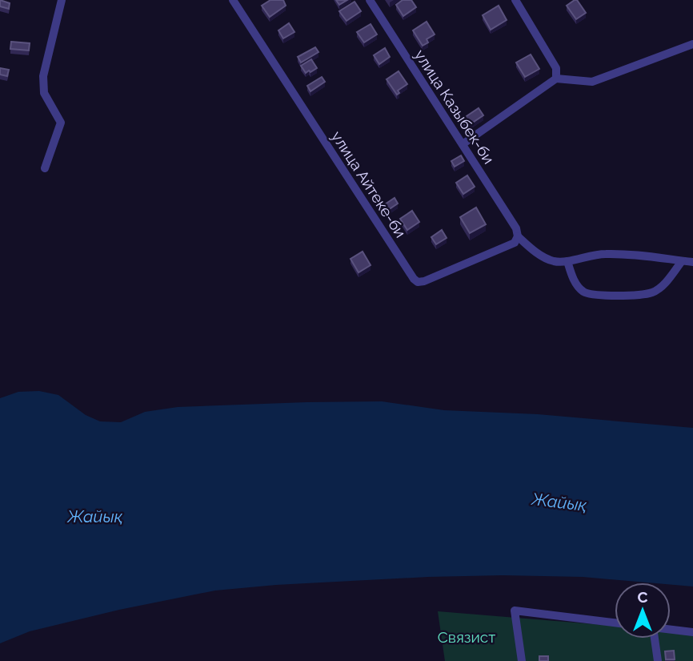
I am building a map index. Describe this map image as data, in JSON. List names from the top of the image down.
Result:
{
  "streets": {
    "street": ["улица Казыбек-би", "улица Айтеке-би"]
  },
  "crossings": [
    ["улица Казыбек-би", "улица Айтеке-би"]
  ],
  "water": ["Жайық"],
  "parks": ["Связист"],
  "north": "top"
}
